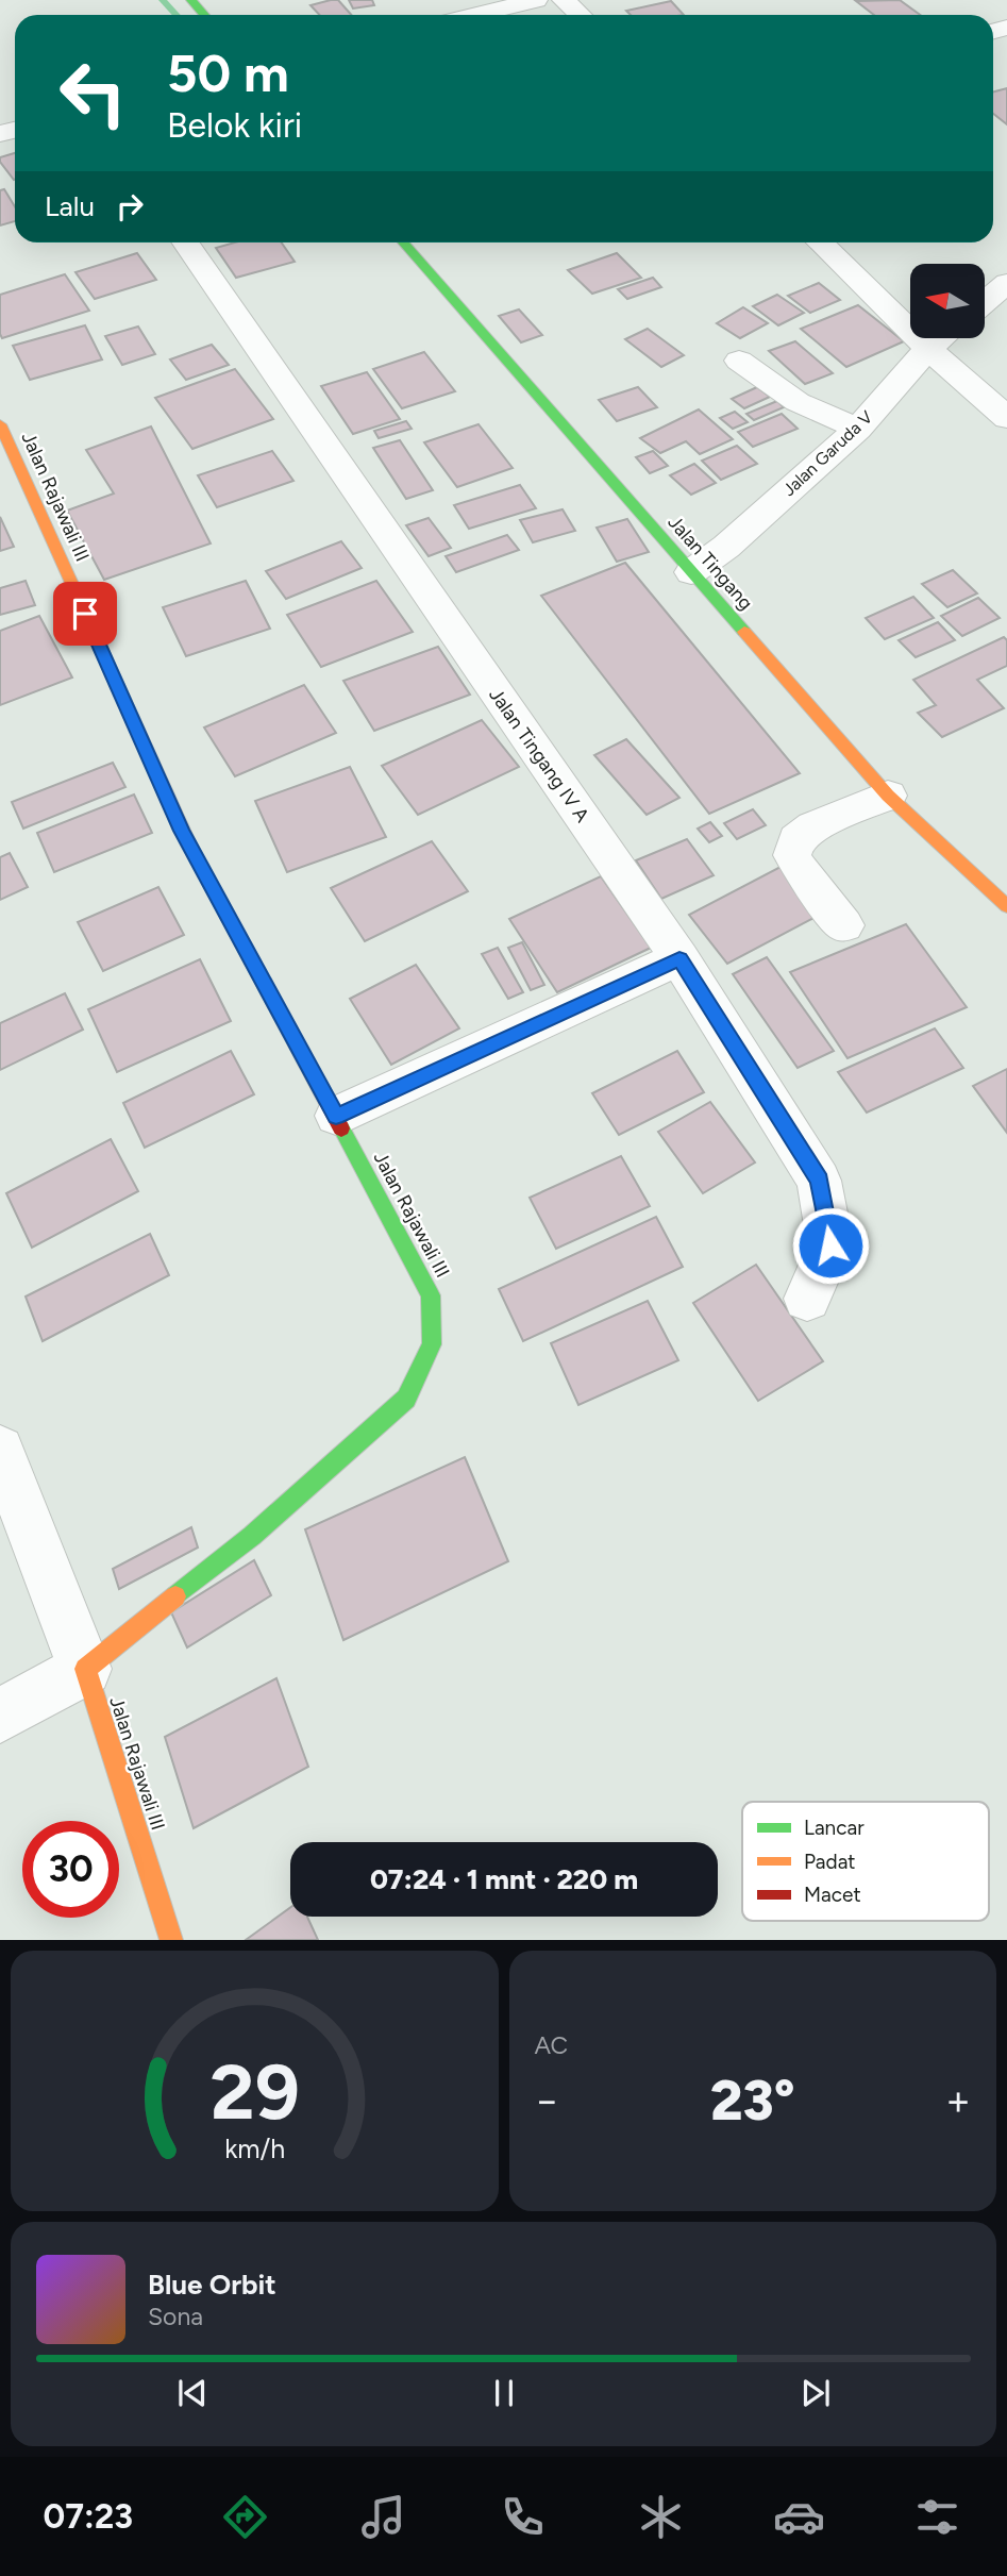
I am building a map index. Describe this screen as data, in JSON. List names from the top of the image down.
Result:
{
  "streets": {
    "street": [
      "Jalan Garuda V",
      "Jalan Rajawali III",
      "Jalan Tingang",
      "Jalan Tingang IV A"
    ]
  },
  "crossings": [
    ["Jalan Garuda V", "Jalan Tingang"]
  ],
  "legend": ["Lancar", "Padat", "Macet"],
  "north": "left",
  "page": {
    "turn": ["50 m", "Belok kiri"],
    "then": "Lalu",
    "limit": "30",
    "trip": "07:24 · 1 mnt · 220 m",
    "tile": "AC",
    "heat": ["−", "23°", "+"],
    "song": ["Blue Orbit", "Sona"],
    "tabs": "07:23",
    "gauge": ["29", "km/h"]
  }
}
